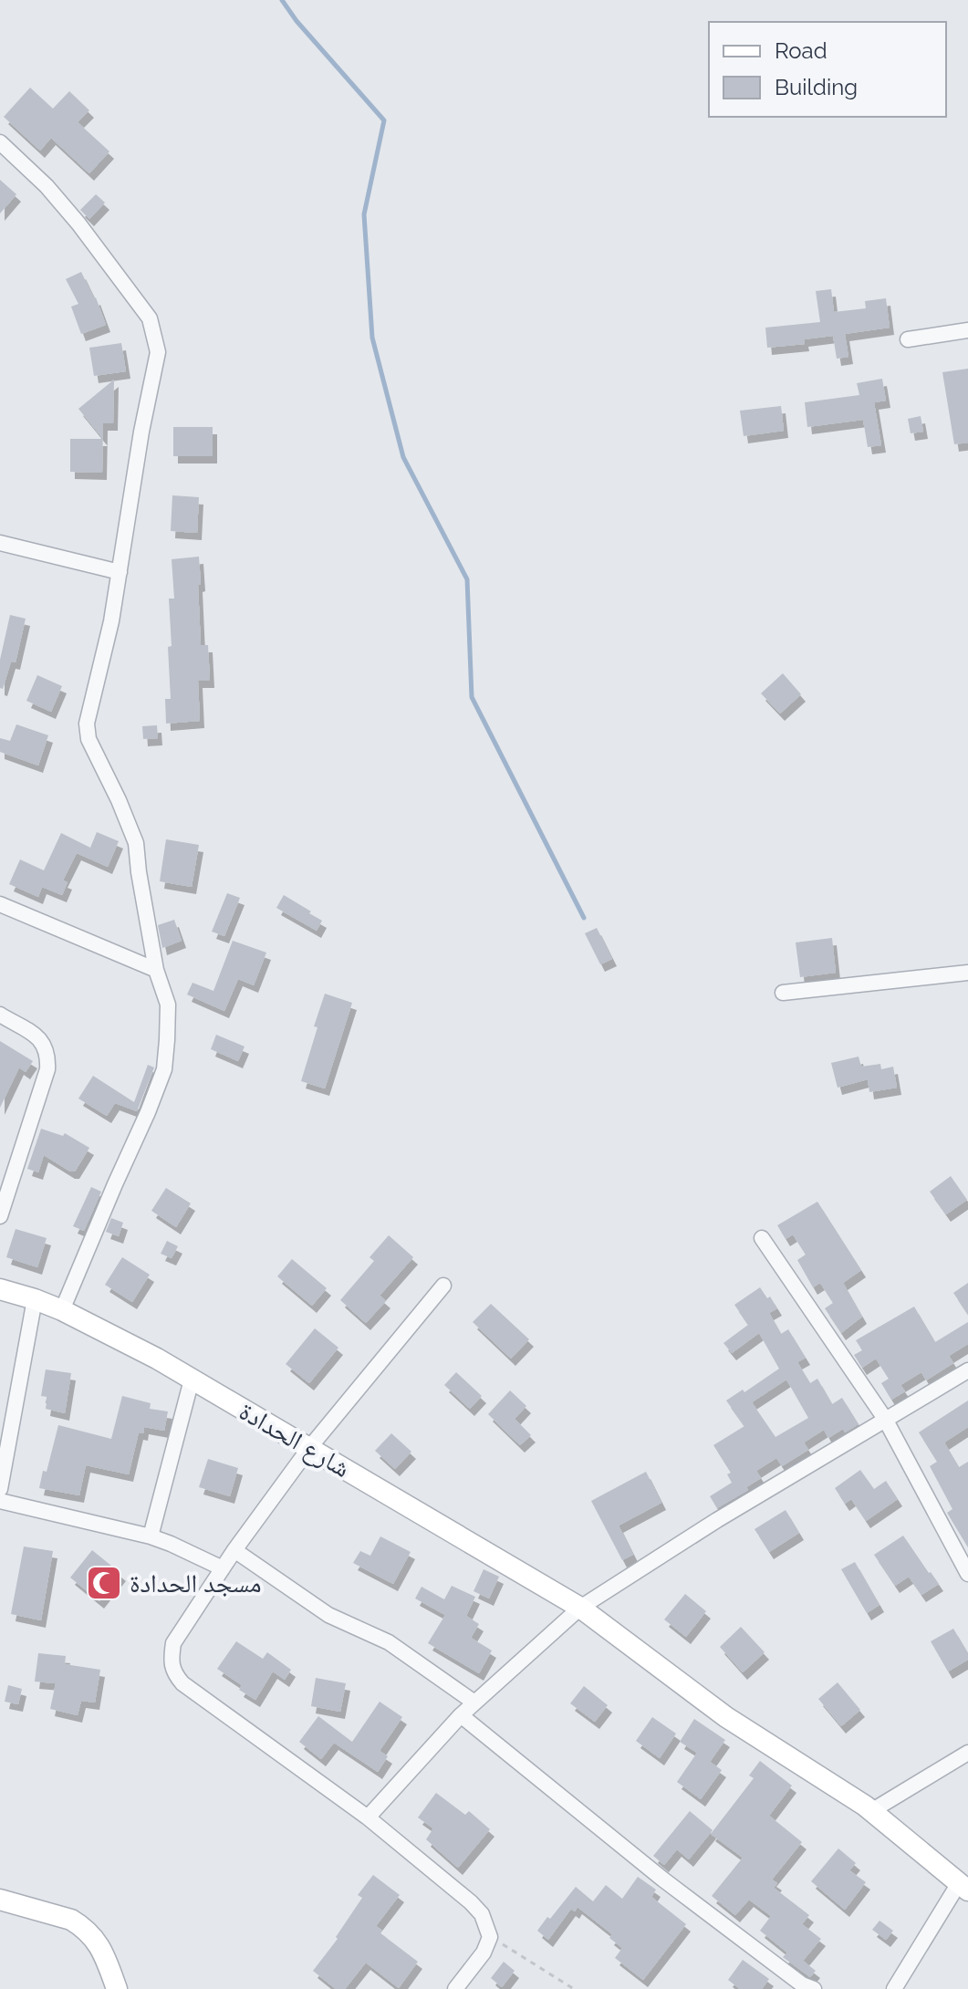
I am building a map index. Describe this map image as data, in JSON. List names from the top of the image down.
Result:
{
  "streets": {
    "street": ["شارع الحدادة"]
  },
  "places": {
    "mosque": ["مسجد الحدادة"]
  },
  "legend": ["Road", "Building"]
}
